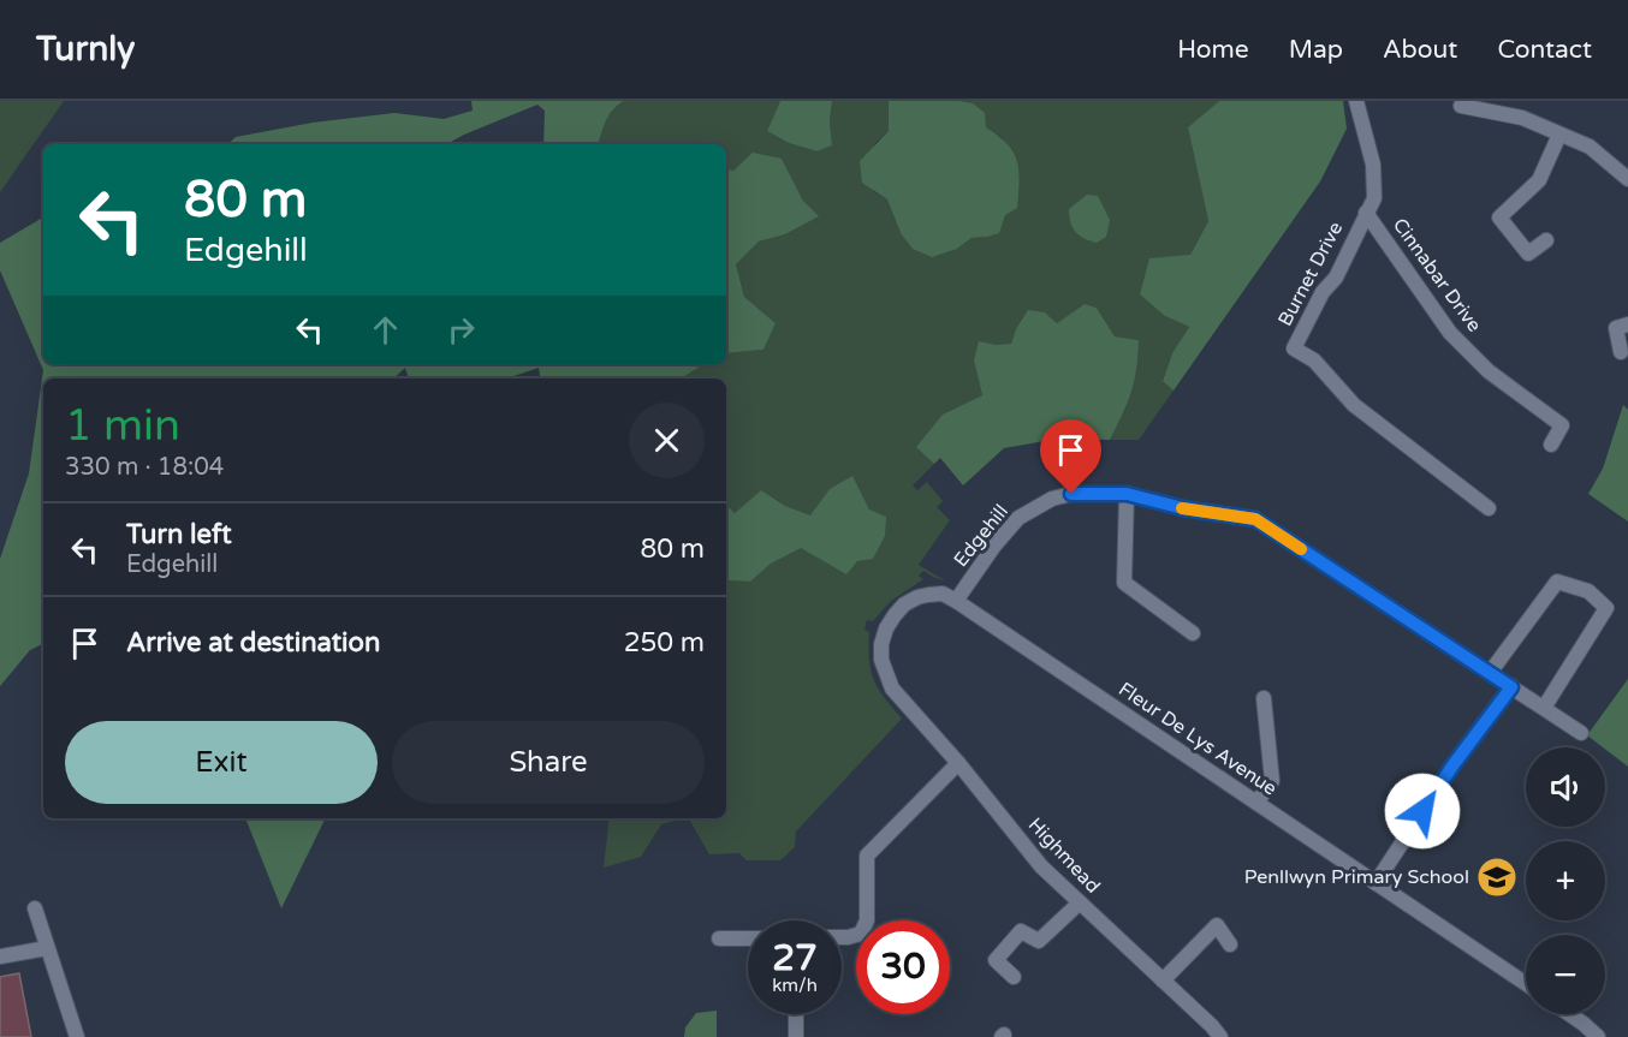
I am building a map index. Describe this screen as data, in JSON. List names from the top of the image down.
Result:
{
  "streets": {
    "street": [
      "Burnet Drive",
      "Cinnabar Drive",
      "Edgehill",
      "Fleur De Lys Avenue",
      "Highmead"
    ]
  },
  "crossings": [
    ["Burnet Drive", "Cinnabar Drive"],
    ["Edgehill", "Fleur De Lys Avenue"],
    ["Fleur De Lys Avenue", "Highmead"]
  ],
  "places": {
    "school or university": ["Penllwyn Primary School"]
  },
  "page": {
    "header": "Turnly",
    "nav": [
      "Home",
      "Map",
      "About",
      "Contact"
    ],
    "turn": ["80 m", "Edgehill"],
    "heading": ["1 min", "330 m · 18:04"],
    "list": [
      {
        "name": "Turn left",
        "note": "Edgehill",
        "value": "80 m"
      },
      {
        "name": "Arrive at destination",
        "value": "250 m"
      }
    ],
    "buttons": ["Exit", "Share"],
    "map_buttons": ["+", "−"],
    "speed": "27 km/h",
    "limit": "30"
  }
}
